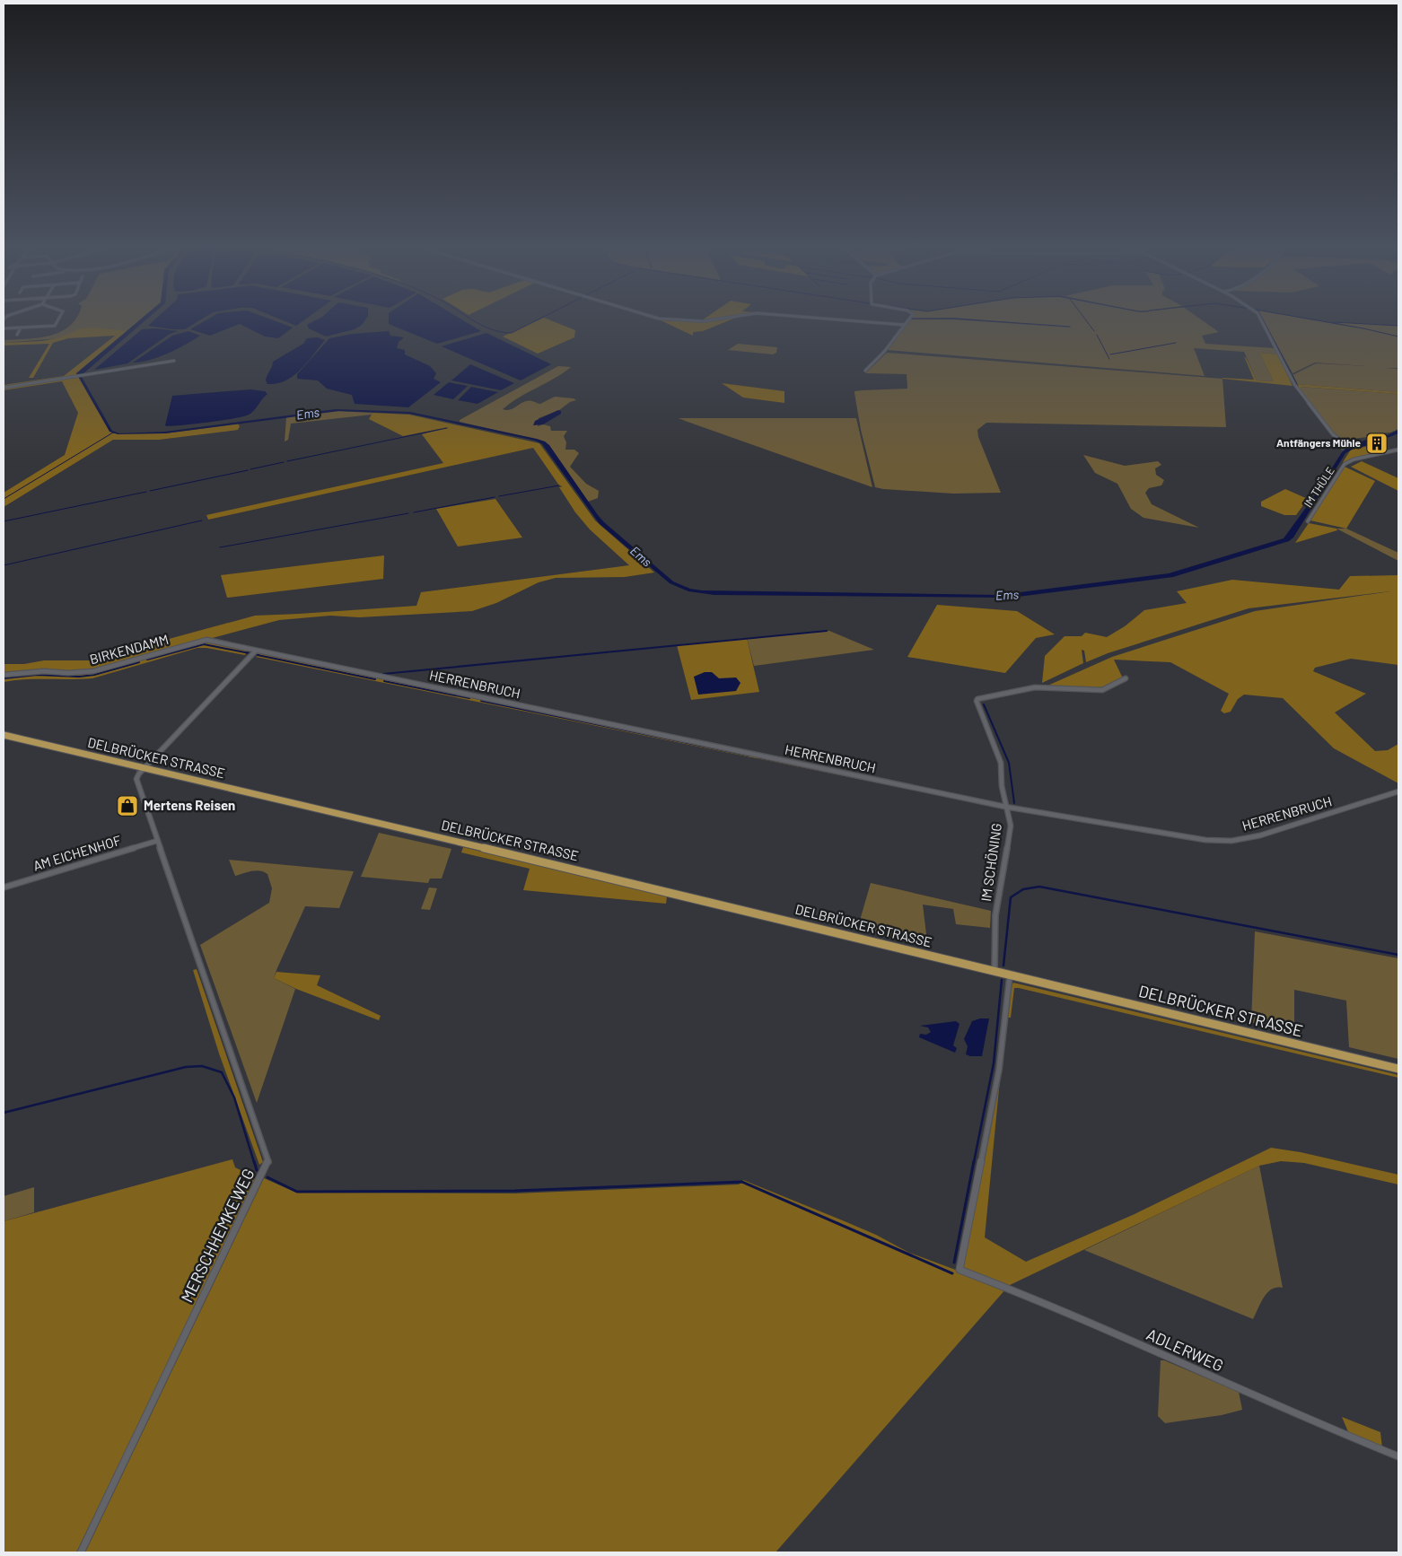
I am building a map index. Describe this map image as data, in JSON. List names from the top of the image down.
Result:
{
  "streets": {
    "main road": ["DELBRÜCKER STRASSE"],
    "street": [
      "IM THÜLE",
      "BIRKENDAMM",
      "HERRENBRUCH",
      "AM EICHENHOF",
      "IM SCHÖNING",
      "MERSCHHEMKEWEG",
      "ADLERWEG"
    ]
  },
  "crossings": [
    ["BIRKENDAMM", "HERRENBRUCH"],
    ["HERRENBRUCH", "IM SCHÖNING"],
    ["DELBRÜCKER STRASSE", "IM SCHÖNING"],
    ["DELBRÜCKER STRASSE", "MERSCHHEMKEWEG"],
    ["DELBRÜCKER STRASSE", "ADLERWEG"],
    ["AM EICHENHOF", "MERSCHHEMKEWEG"]
  ],
  "water": ["Ems"],
  "places": {
    "building": ["Antfängers Mühle"],
    "shop": ["Mertens Reisen"]
  }
}
